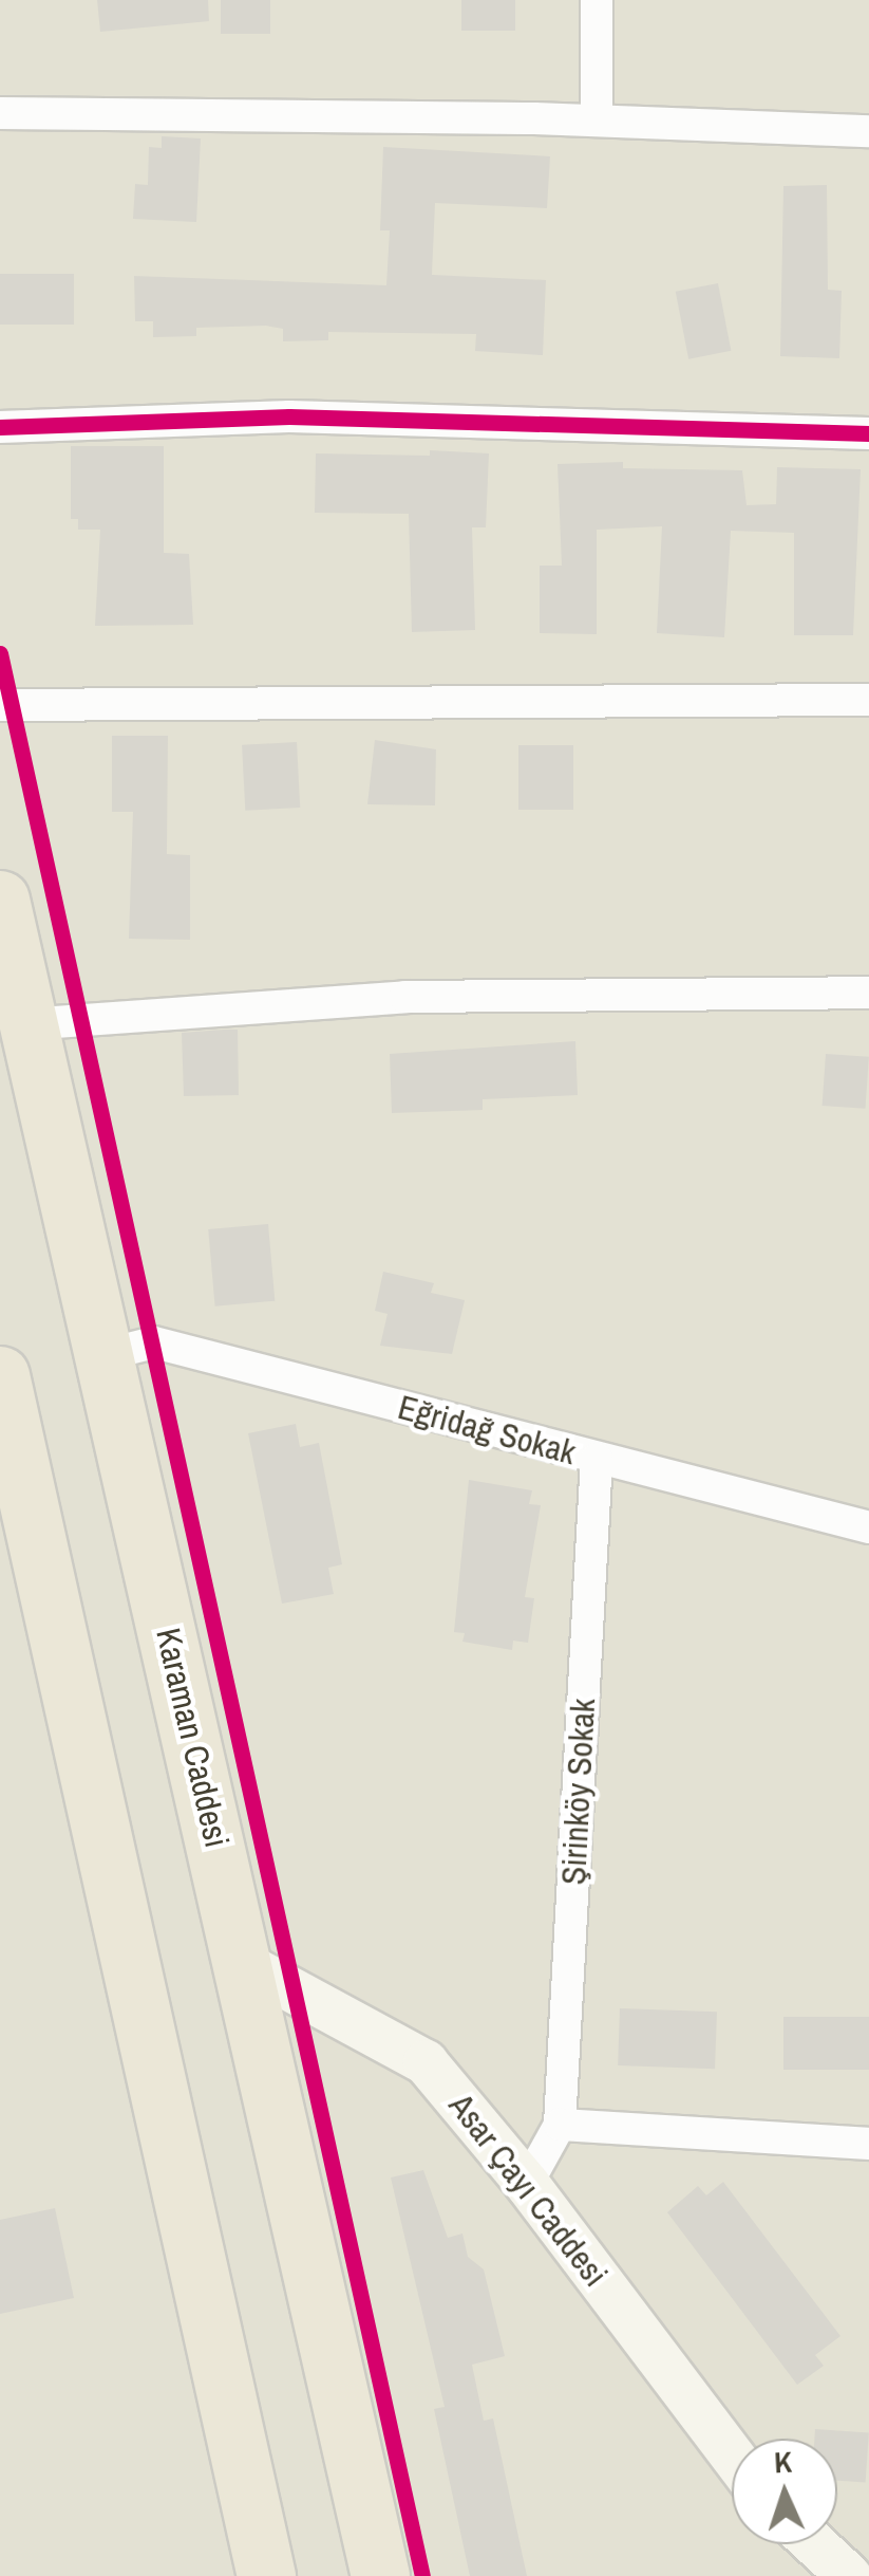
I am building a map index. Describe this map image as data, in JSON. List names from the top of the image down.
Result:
{
  "streets": {
    "highway": ["Karaman Caddesi"],
    "street": ["Eğridağ Sokak", "Şirinköy Sokak", "Asar Çayı Caddesi"]
  },
  "crossings": [
    ["Eğridağ Sokak", "Karaman Caddesi"],
    ["Eğridağ Sokak", "Şirinköy Sokak"],
    ["Karaman Caddesi", "Asar Çayı Caddesi"]
  ],
  "north": "top"
}
